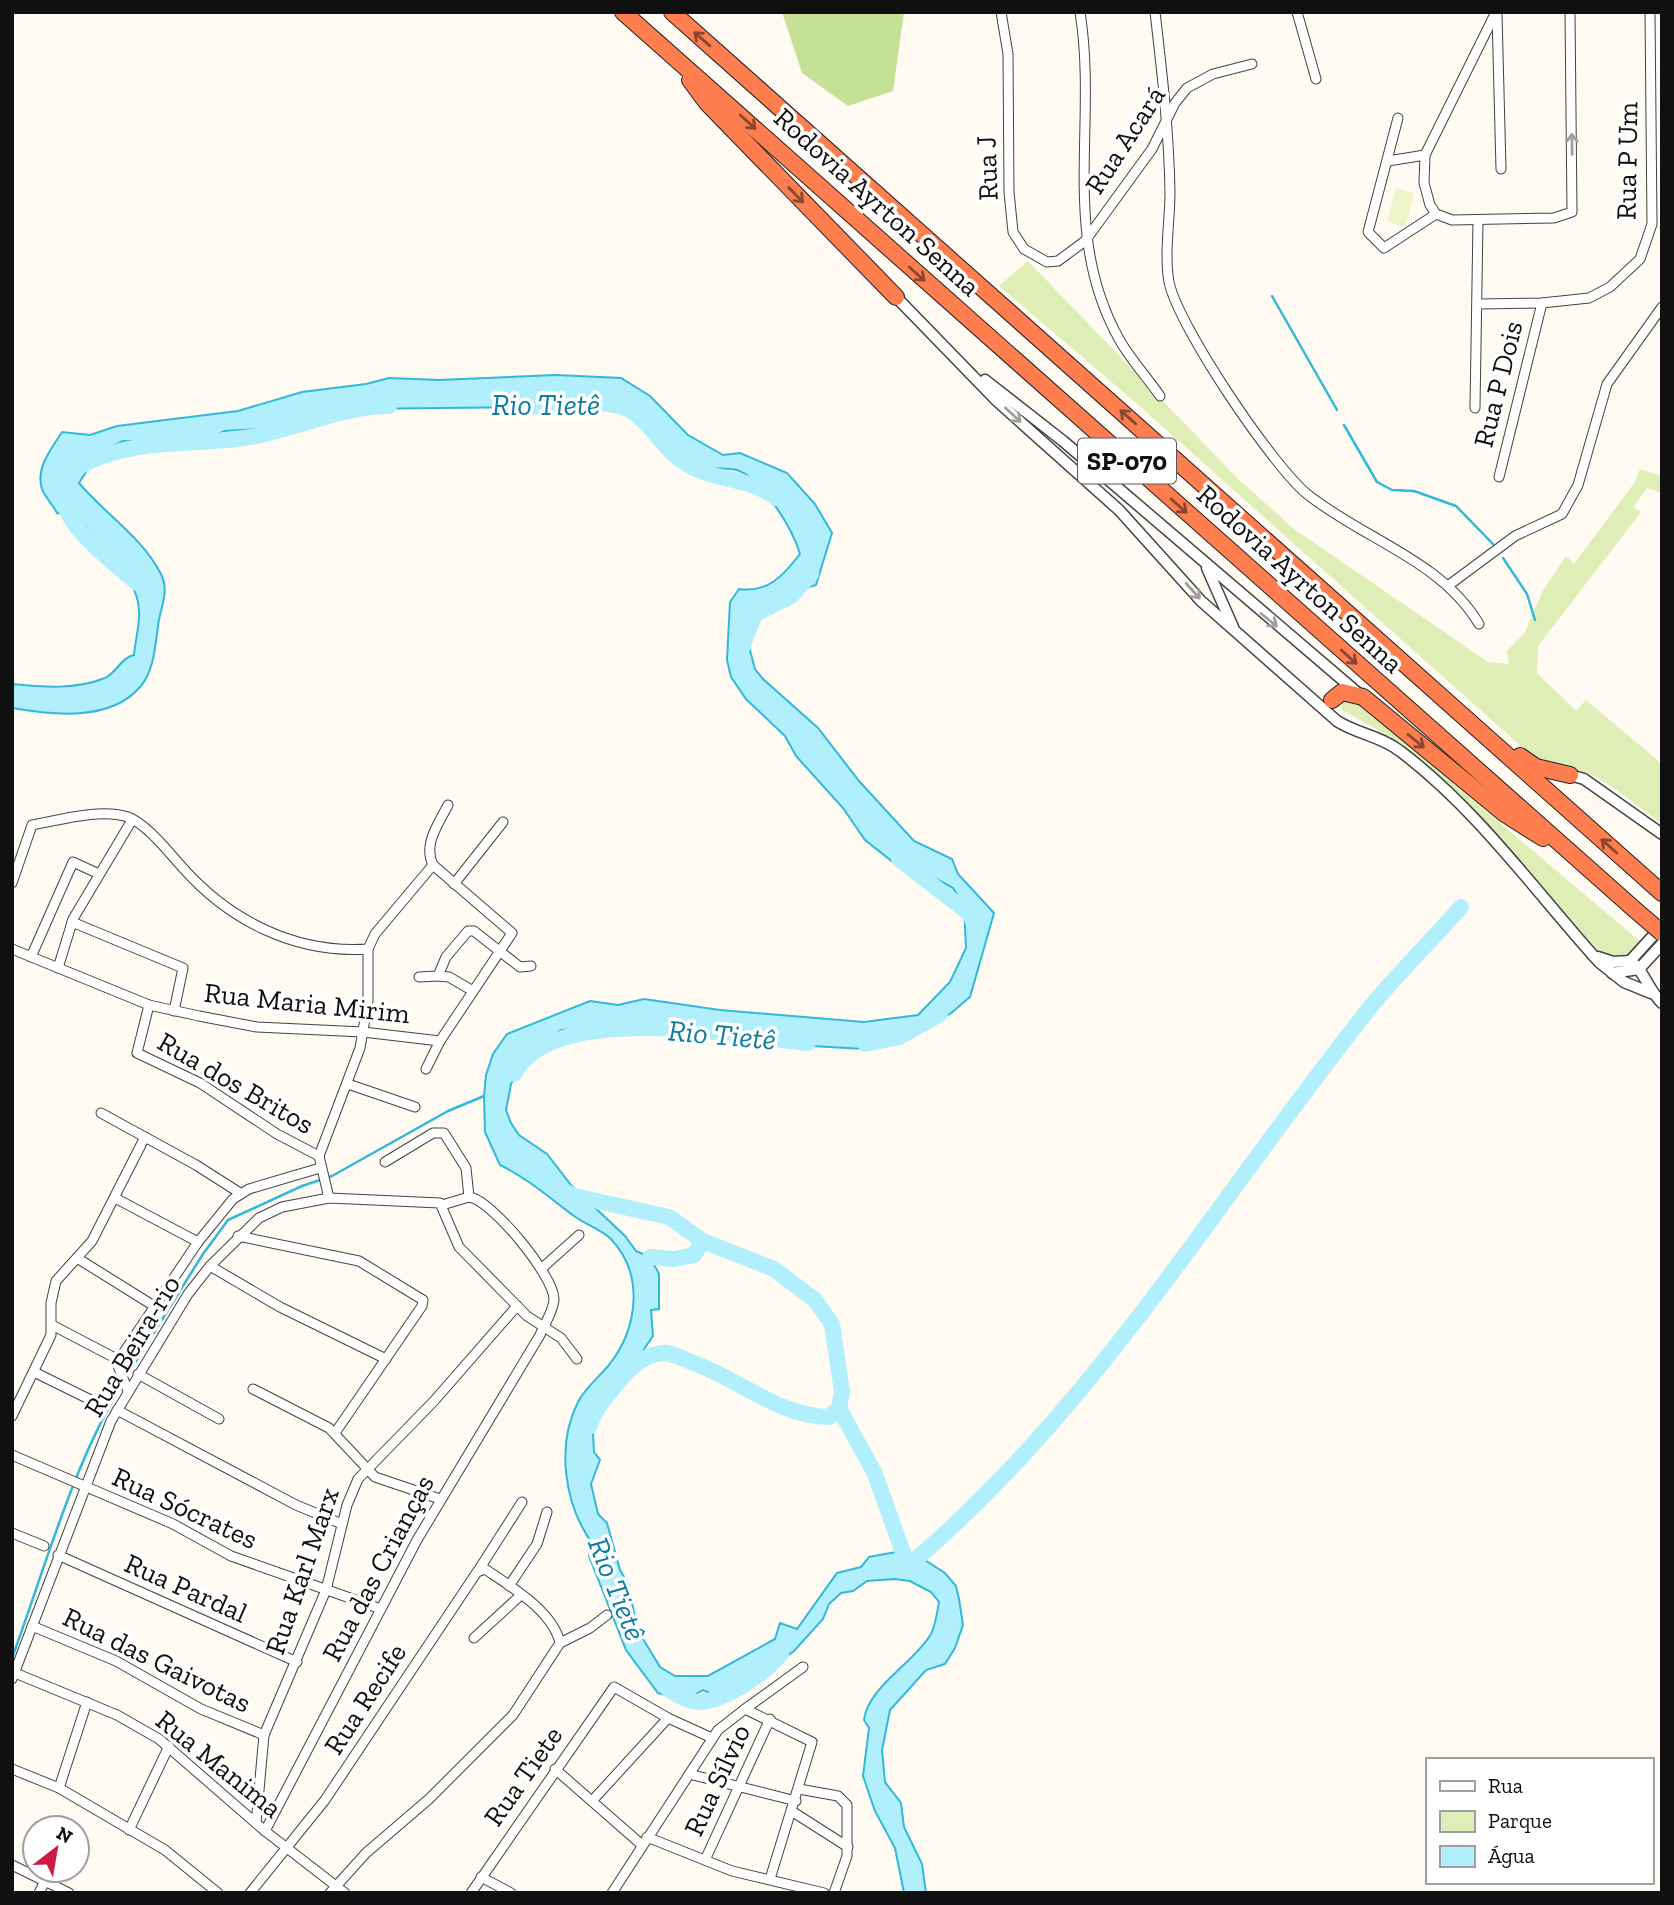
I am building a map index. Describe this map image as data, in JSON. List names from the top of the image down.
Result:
{
  "streets": {
    "highway": ["Rodovia Ayrton Senna", "SP-070"],
    "street": [
      "Rua Acará",
      "Rua P Um",
      "Rua J",
      "Rua P Dois",
      "Rua Maria Mirim",
      "Rua dos Britos",
      "Rua Beira-rio",
      "Rua Sócrates",
      "Rua das Crianças",
      "Rua Karl Marx",
      "Rua Pardal",
      "Rua das Gaivotas",
      "Rua Recife",
      "Rua Manima",
      "Rua Tiete",
      "Rua Sílvio"
    ]
  },
  "crossings": [
    ["Rua Acará", "Rua J"],
    ["Rua P Um", "Rua P Dois"],
    ["Rua Maria Mirim", "Rua dos Britos"],
    ["Rua Beira-rio", "Rua Sócrates"],
    ["Rua Beira-rio", "Rua Pardal"],
    ["Rua Beira-rio", "Rua das Gaivotas"],
    ["Rua Beira-rio", "Rua Manima"],
    ["Rua Sócrates", "Rua das Crianças"],
    ["Rua Sócrates", "Rua Karl Marx"],
    ["Rua das Crianças", "Rua Manima"],
    ["Rua Karl Marx", "Rua Pardal"],
    ["Rua Karl Marx", "Rua das Gaivotas"],
    ["Rua Karl Marx", "Rua Manima"],
    ["Rua Recife", "Rua Manima"]
  ],
  "water": ["Rio Tietê"],
  "legend": ["Rua", "Parque", "Água"],
  "north": "top right"
}
